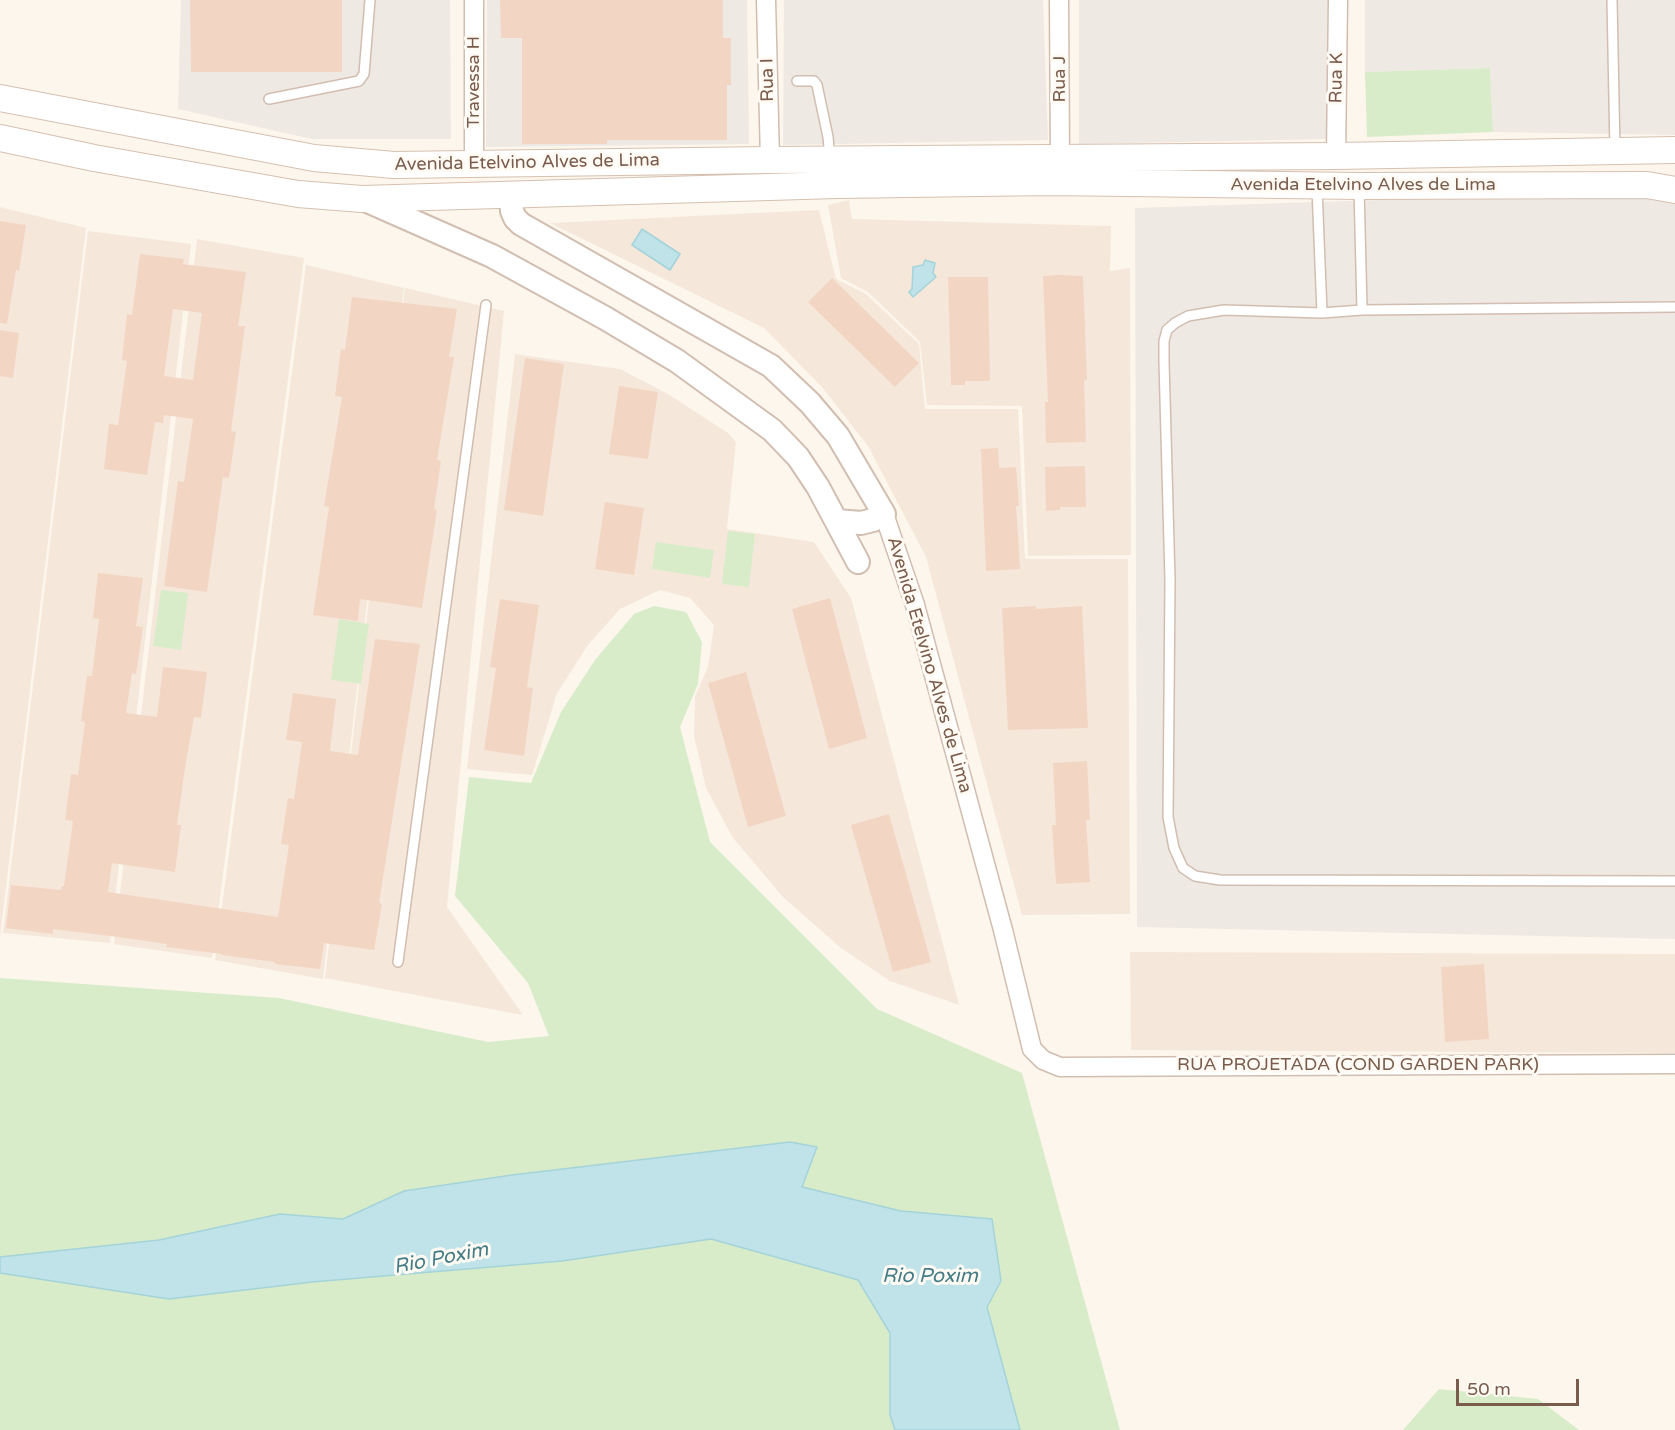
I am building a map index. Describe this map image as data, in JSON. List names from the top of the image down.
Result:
{
  "streets": {
    "main road": ["Avenida Etelvino Alves de Lima"],
    "street": [
      "Rua K",
      "Rua J",
      "Rua I",
      "Travessa H",
      "RUA PROJETADA (COND GARDEN PARK)"
    ]
  },
  "crossings": [
    ["Rua K", "Avenida Etelvino Alves de Lima"],
    ["Rua J", "Avenida Etelvino Alves de Lima"],
    ["Rua I", "Avenida Etelvino Alves de Lima"],
    ["Travessa H", "Avenida Etelvino Alves de Lima"],
    ["Avenida Etelvino Alves de Lima", "RUA PROJETADA (COND GARDEN PARK)"]
  ],
  "water": ["Rio Poxim"],
  "scale_bar": "50 m"
}
